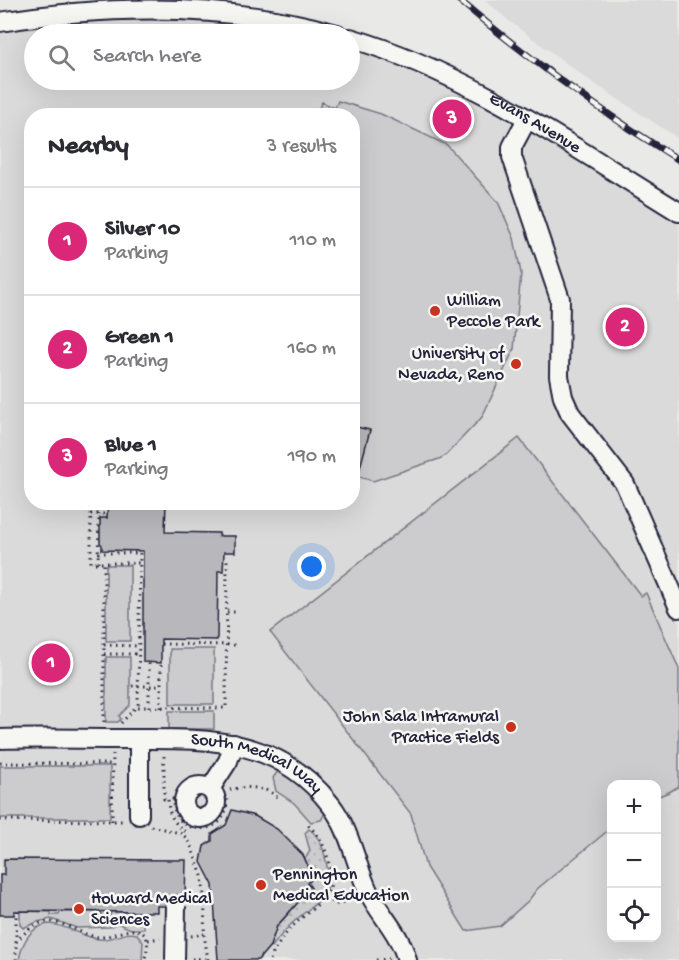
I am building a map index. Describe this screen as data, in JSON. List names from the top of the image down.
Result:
{
  "streets": {
    "street": ["Evans Avenue", "South Medical Way"]
  },
  "places": [
    "William Peccole Park",
    "University of Nevada, Reno",
    "John Sala Intramural Practice Fields",
    "Pennington Medical Education",
    "Howard Medical Sciences"
  ],
  "page": {
    "search": "Search here",
    "pins": ["3", "2", "1"],
    "heading": ["Nearby", "3 results"],
    "list": [
      {
        "mark": "1",
        "name": "Silver 10",
        "note": "Parking",
        "value": "110 m"
      },
      {
        "mark": "2",
        "name": "Green 1",
        "note": "Parking",
        "value": "160 m"
      },
      {
        "mark": "3",
        "name": "Blue 1",
        "note": "Parking",
        "value": "190 m"
      }
    ],
    "map_buttons": ["+", "−"]
  }
}
